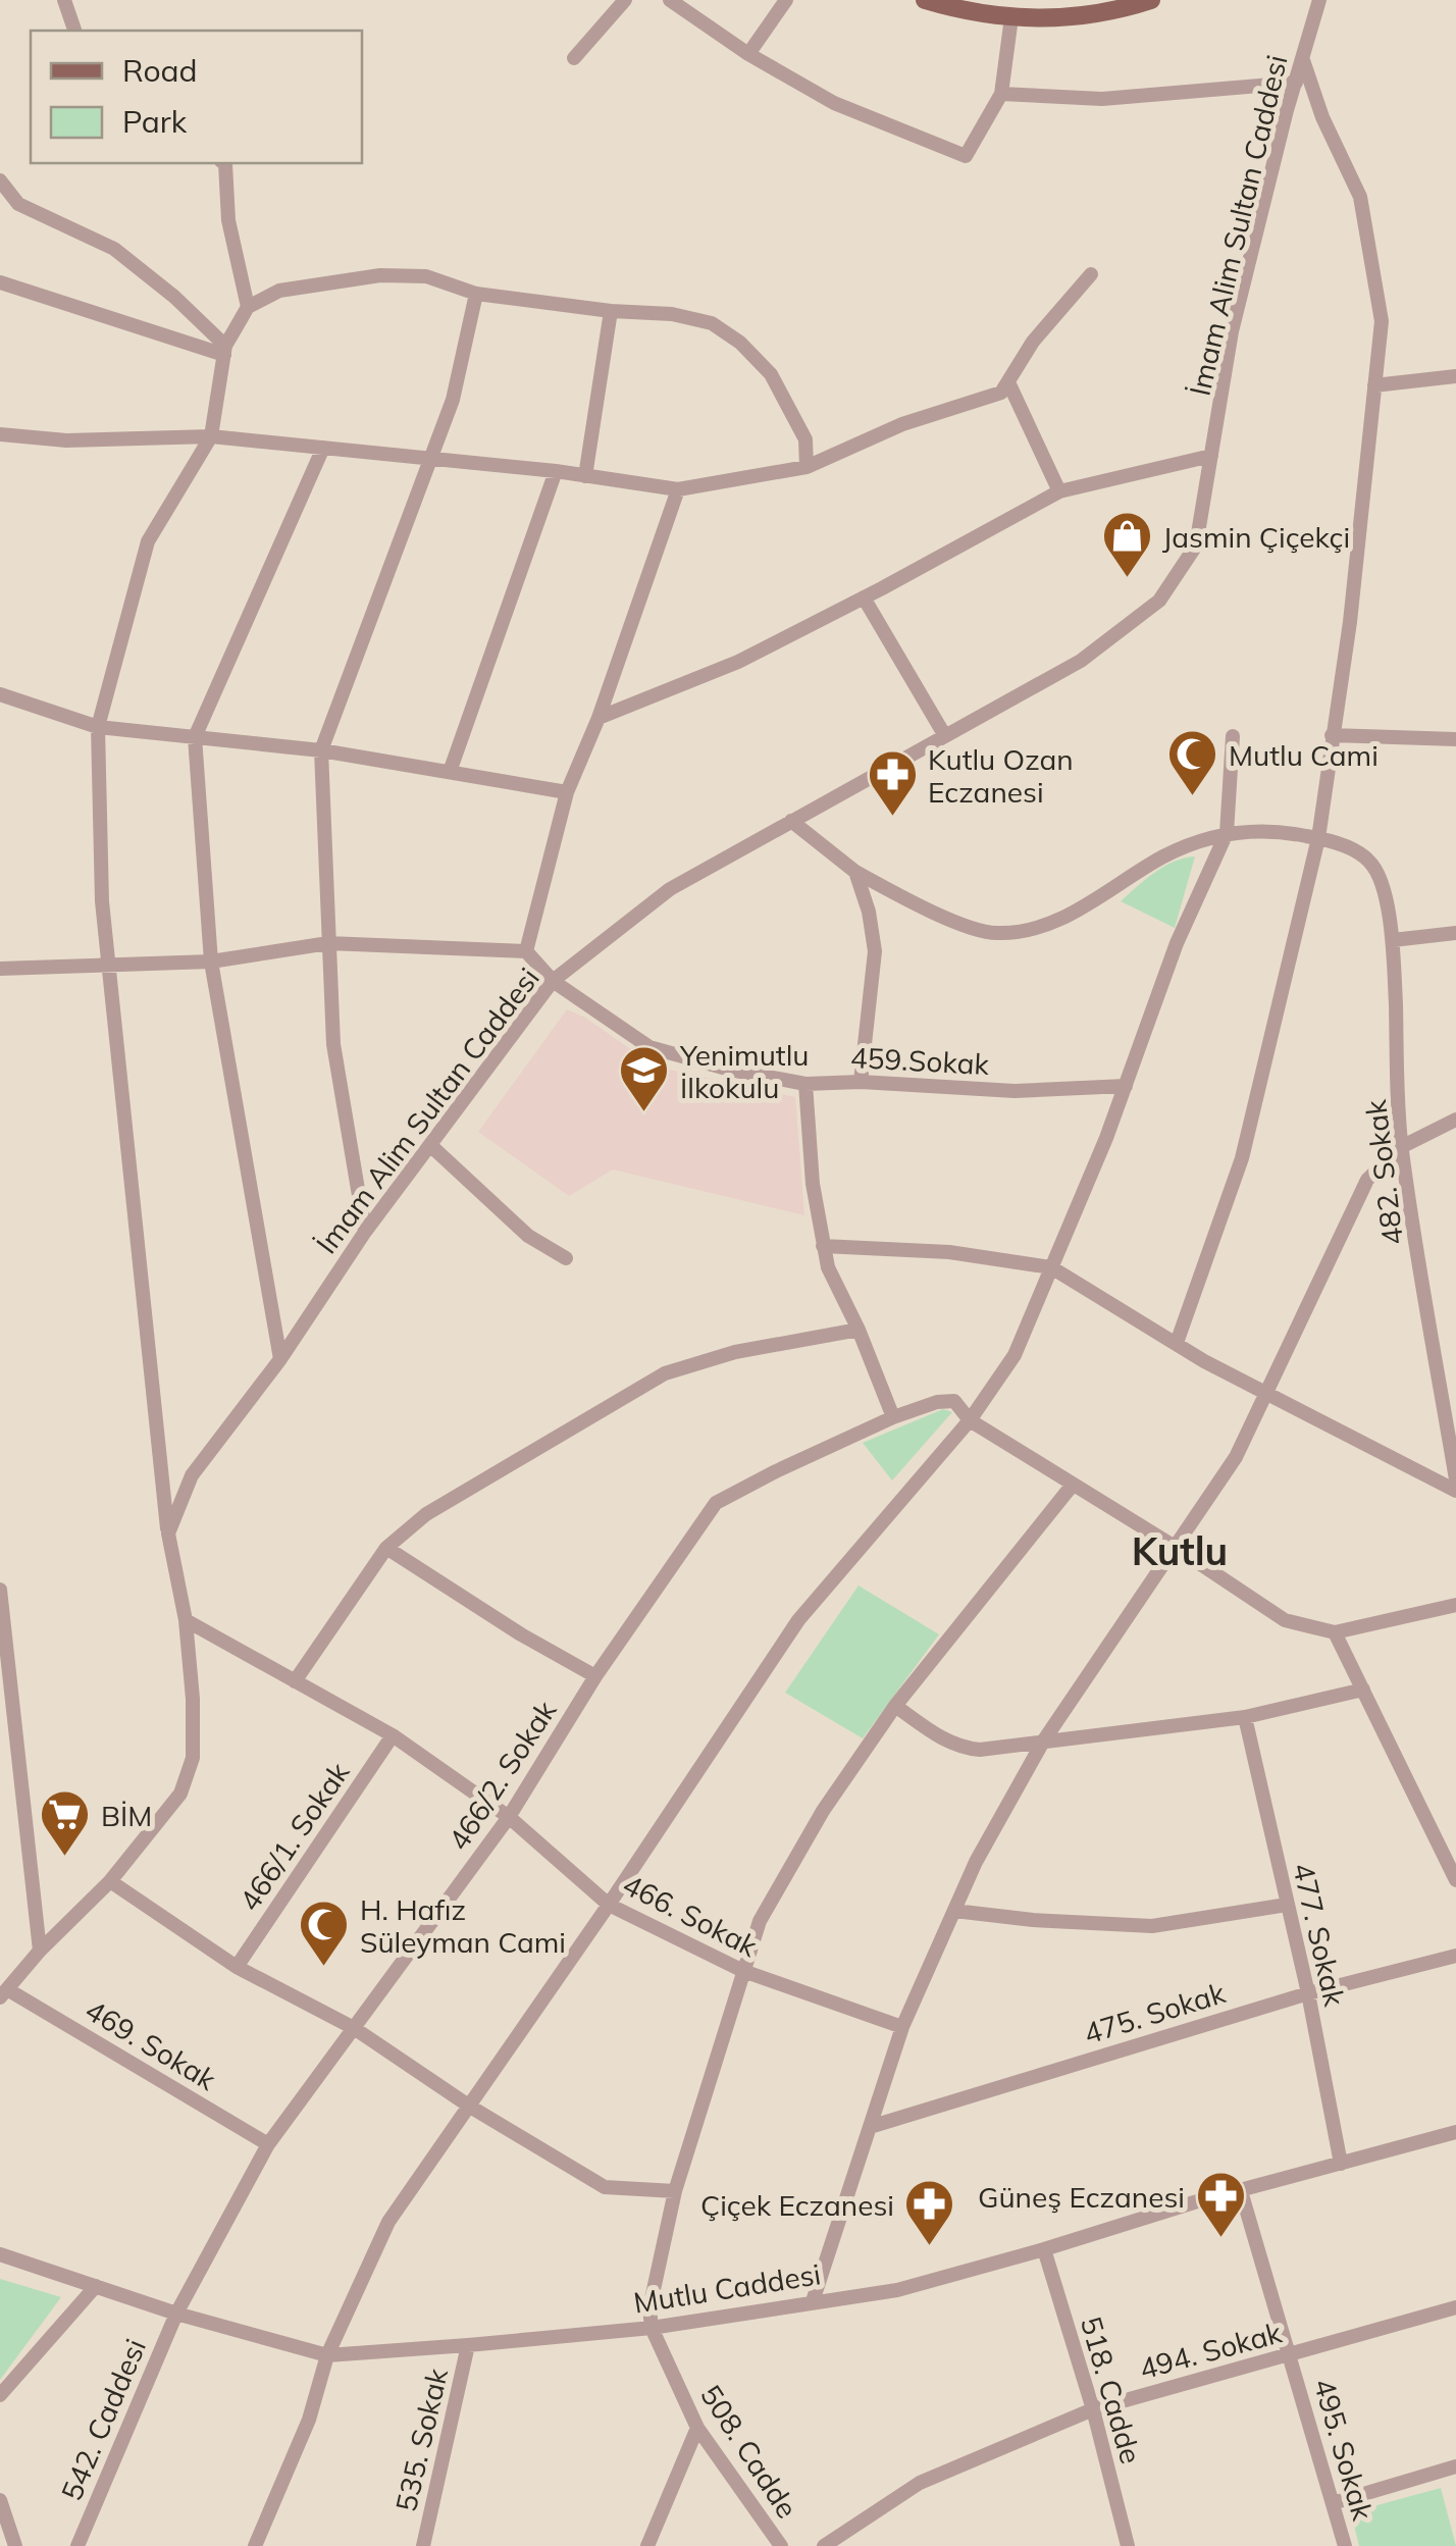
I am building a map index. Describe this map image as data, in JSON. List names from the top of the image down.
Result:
{
  "streets": {
    "street": [
      "İmam Alim Sultan Caddesi",
      "459.Sokak",
      "482. Sokak",
      "466/2. Sokak",
      "466/1. Sokak",
      "466. Sokak",
      "477. Sokak",
      "475. Sokak",
      "469. Sokak",
      "Mutlu Caddesi",
      "494. Sokak",
      "518. Cadde",
      "542. Caddesi",
      "535. Sokak",
      "495. Sokak",
      "508. Cadde"
    ]
  },
  "crossings": [
    ["İmam Alim Sultan Caddesi", "459.Sokak"],
    ["466/2. Sokak", "466. Sokak"],
    ["466/2. Sokak", "469. Sokak"],
    ["466/2. Sokak", "Mutlu Caddesi"],
    ["466/2. Sokak", "542. Caddesi"],
    ["466/1. Sokak", "466. Sokak"],
    ["477. Sokak", "475. Sokak"],
    ["477. Sokak", "Mutlu Caddesi"],
    ["Mutlu Caddesi", "518. Cadde"],
    ["Mutlu Caddesi", "542. Caddesi"],
    ["Mutlu Caddesi", "535. Sokak"],
    ["Mutlu Caddesi", "495. Sokak"],
    ["Mutlu Caddesi", "508. Cadde"],
    ["494. Sokak", "518. Cadde"],
    ["494. Sokak", "495. Sokak"]
  ],
  "districts": ["Kutlu"],
  "places": {
    "shop": ["Jasmin Çiçekçi"],
    "mosque": ["Mutlu Cami", "H. Hafız Süleyman Cami"],
    "pharmacy": ["Kutlu Ozan Eczanesi", "Güneş Eczanesi", "Çiçek Eczanesi"],
    "school or university": ["Yenimutlu İlkokulu"],
    "supermarket": ["BİM"]
  },
  "legend": ["Road", "Park"]
}
